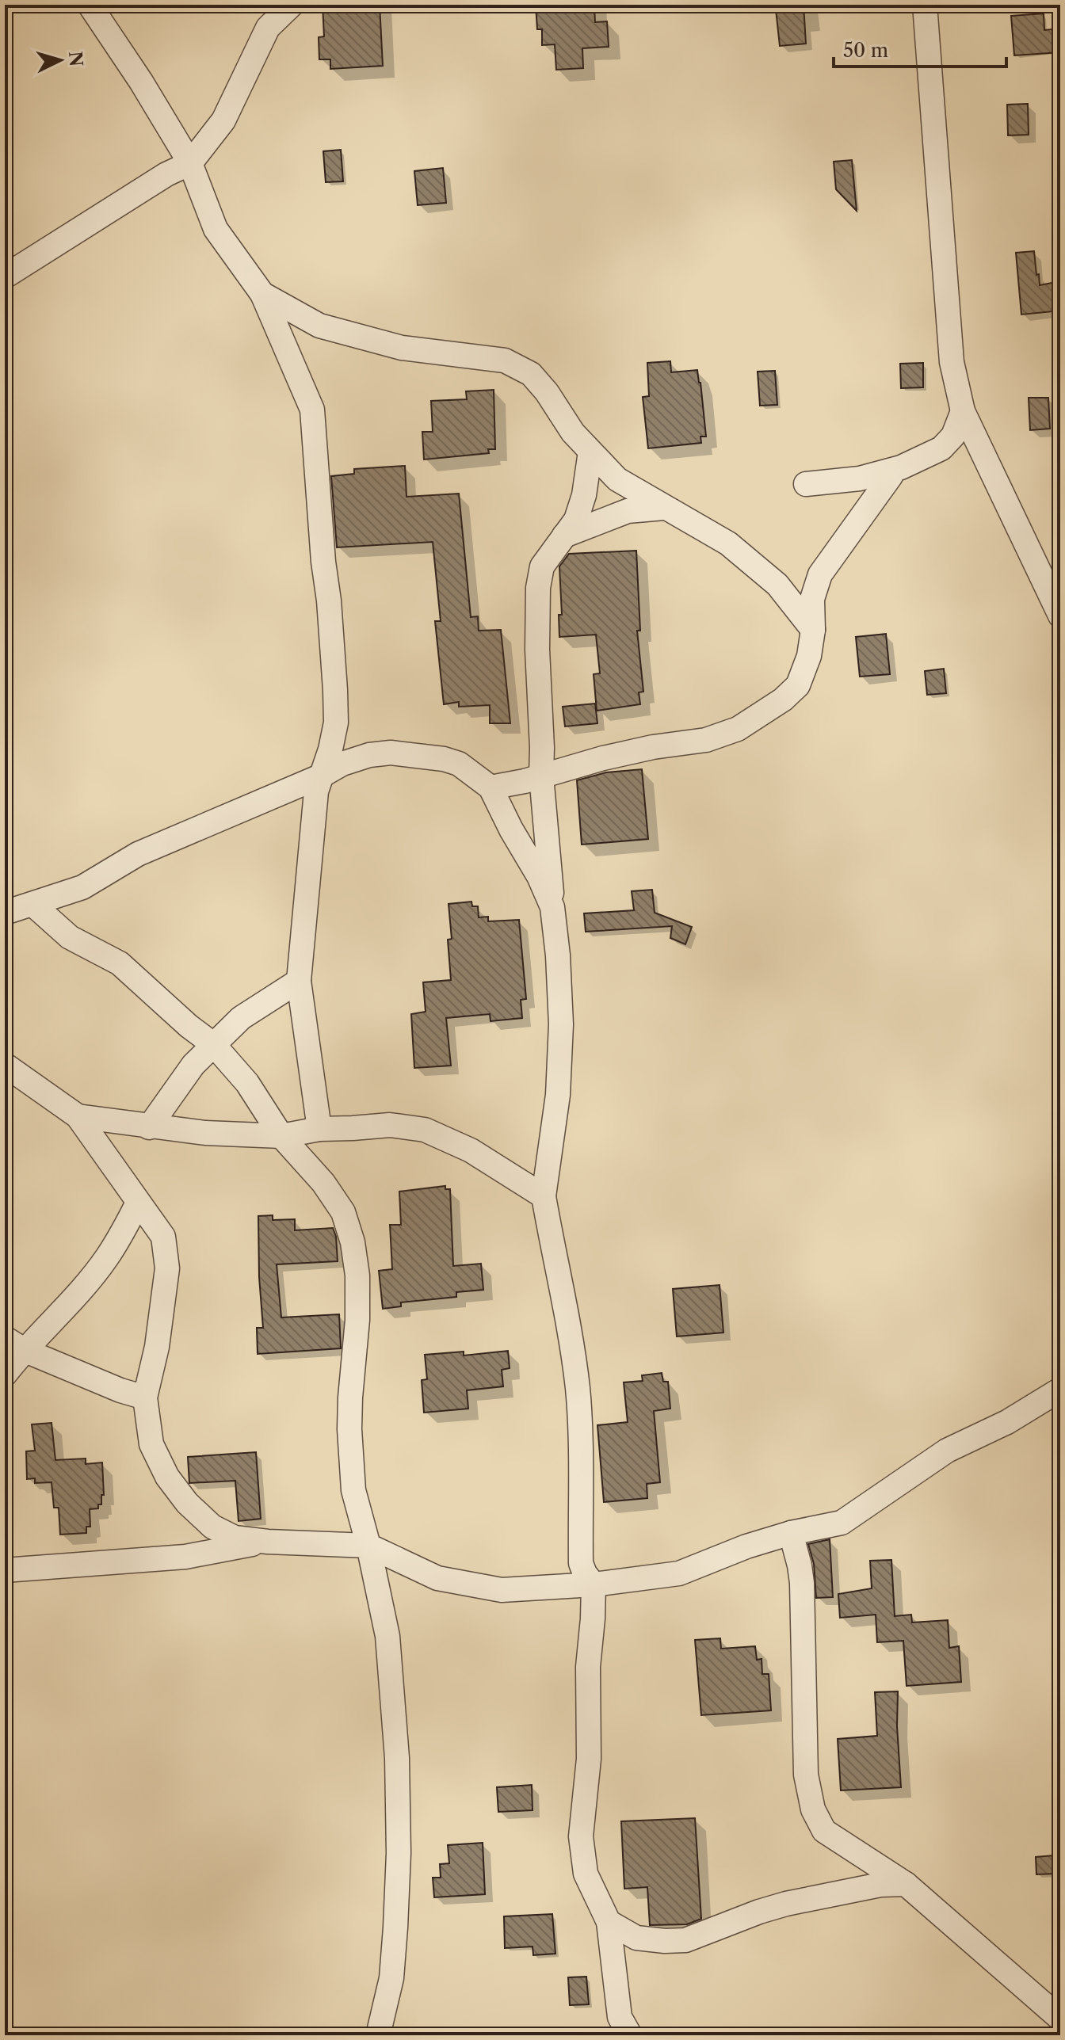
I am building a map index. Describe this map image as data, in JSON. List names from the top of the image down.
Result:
{
  "scale_bar": "50 m",
  "north": "right"
}
